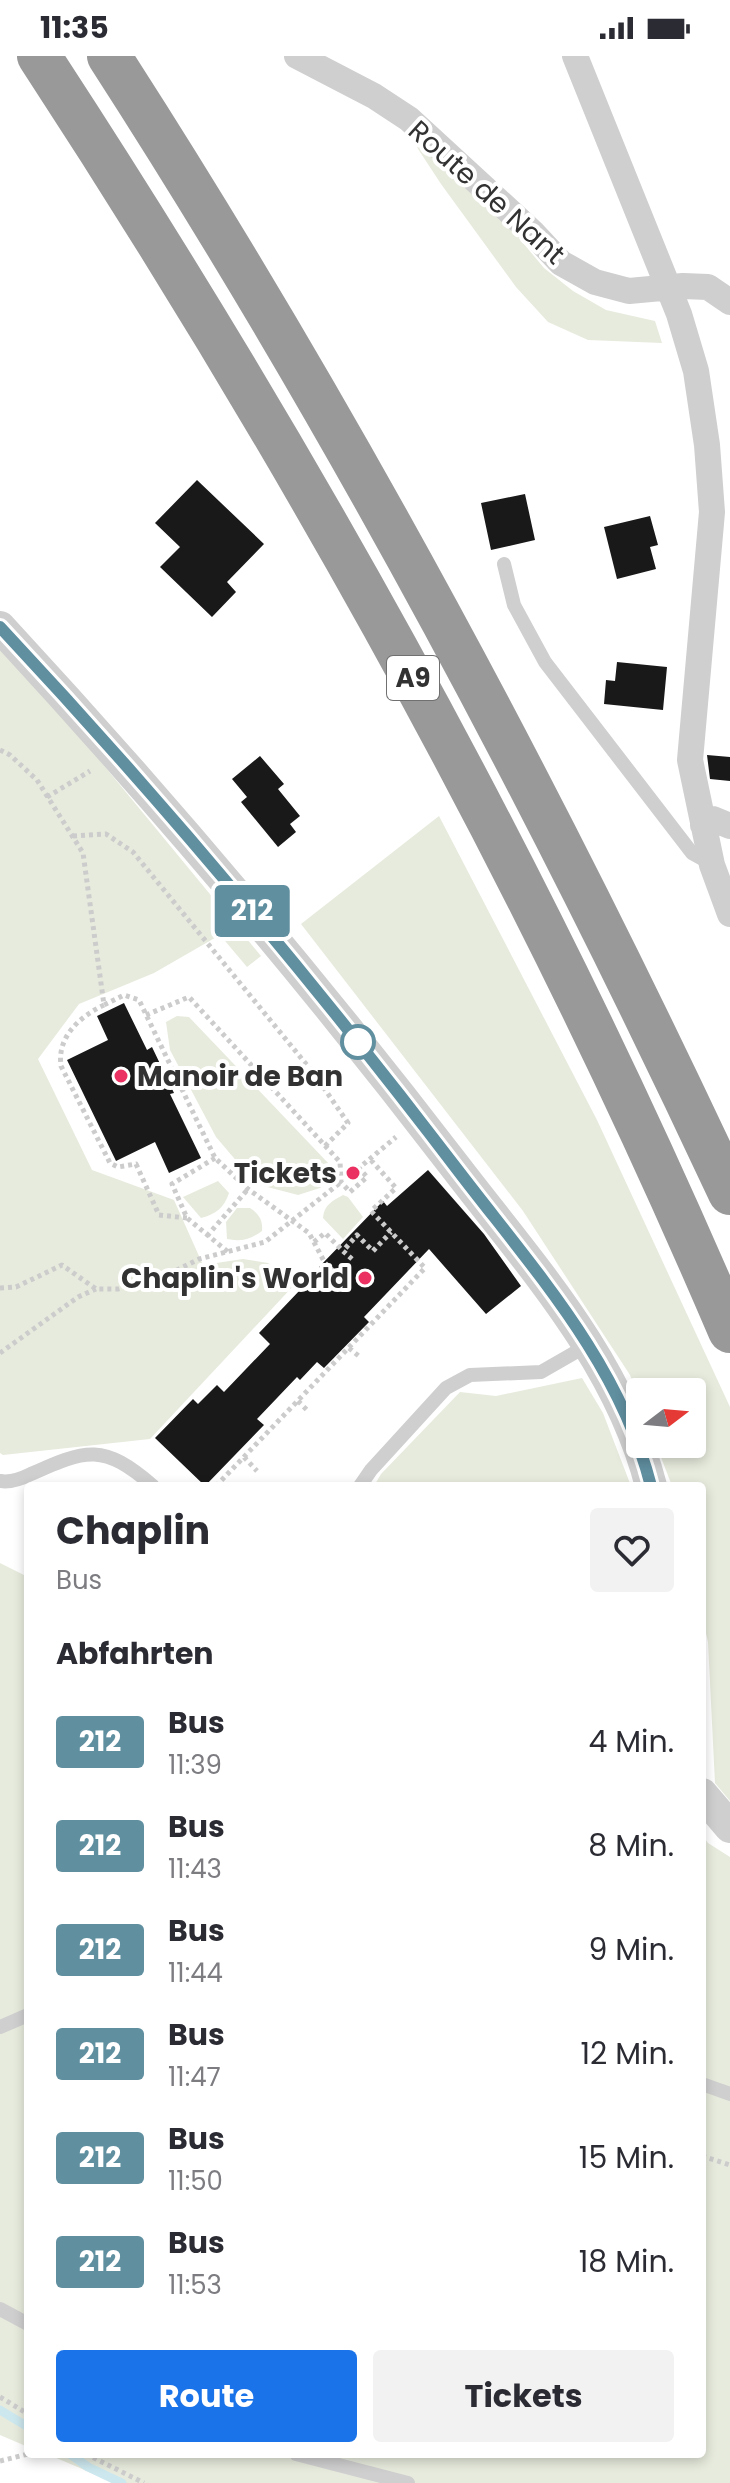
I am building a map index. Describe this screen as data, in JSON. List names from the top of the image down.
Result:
{
  "streets": {
    "highway": ["A9"],
    "street": ["Route de Nant"]
  },
  "places": ["Manoir de Ban", "Tickets", "Chaplin's World"],
  "lines": ["bus line 212"],
  "north": "right",
  "page": {
    "status": "11:35",
    "on_map": "212",
    "heading": [
      ["Chaplin", "Bus"],
      "Abfahrten"
    ],
    "list": [
      {
        "mark": "212",
        "name": "Bus",
        "note": "11:39",
        "value": "4 Min."
      },
      {
        "mark": "212",
        "name": "Bus",
        "note": "11:43",
        "value": "8 Min."
      },
      {
        "mark": "212",
        "name": "Bus",
        "note": "11:44",
        "value": "9 Min."
      },
      {
        "mark": "212",
        "name": "Bus",
        "note": "11:47",
        "value": "12 Min."
      },
      {
        "mark": "212",
        "name": "Bus",
        "note": "11:50",
        "value": "15 Min."
      },
      {
        "mark": "212",
        "name": "Bus",
        "note": "11:53",
        "value": "18 Min."
      }
    ],
    "buttons": ["Route", "Tickets"]
  }
}
